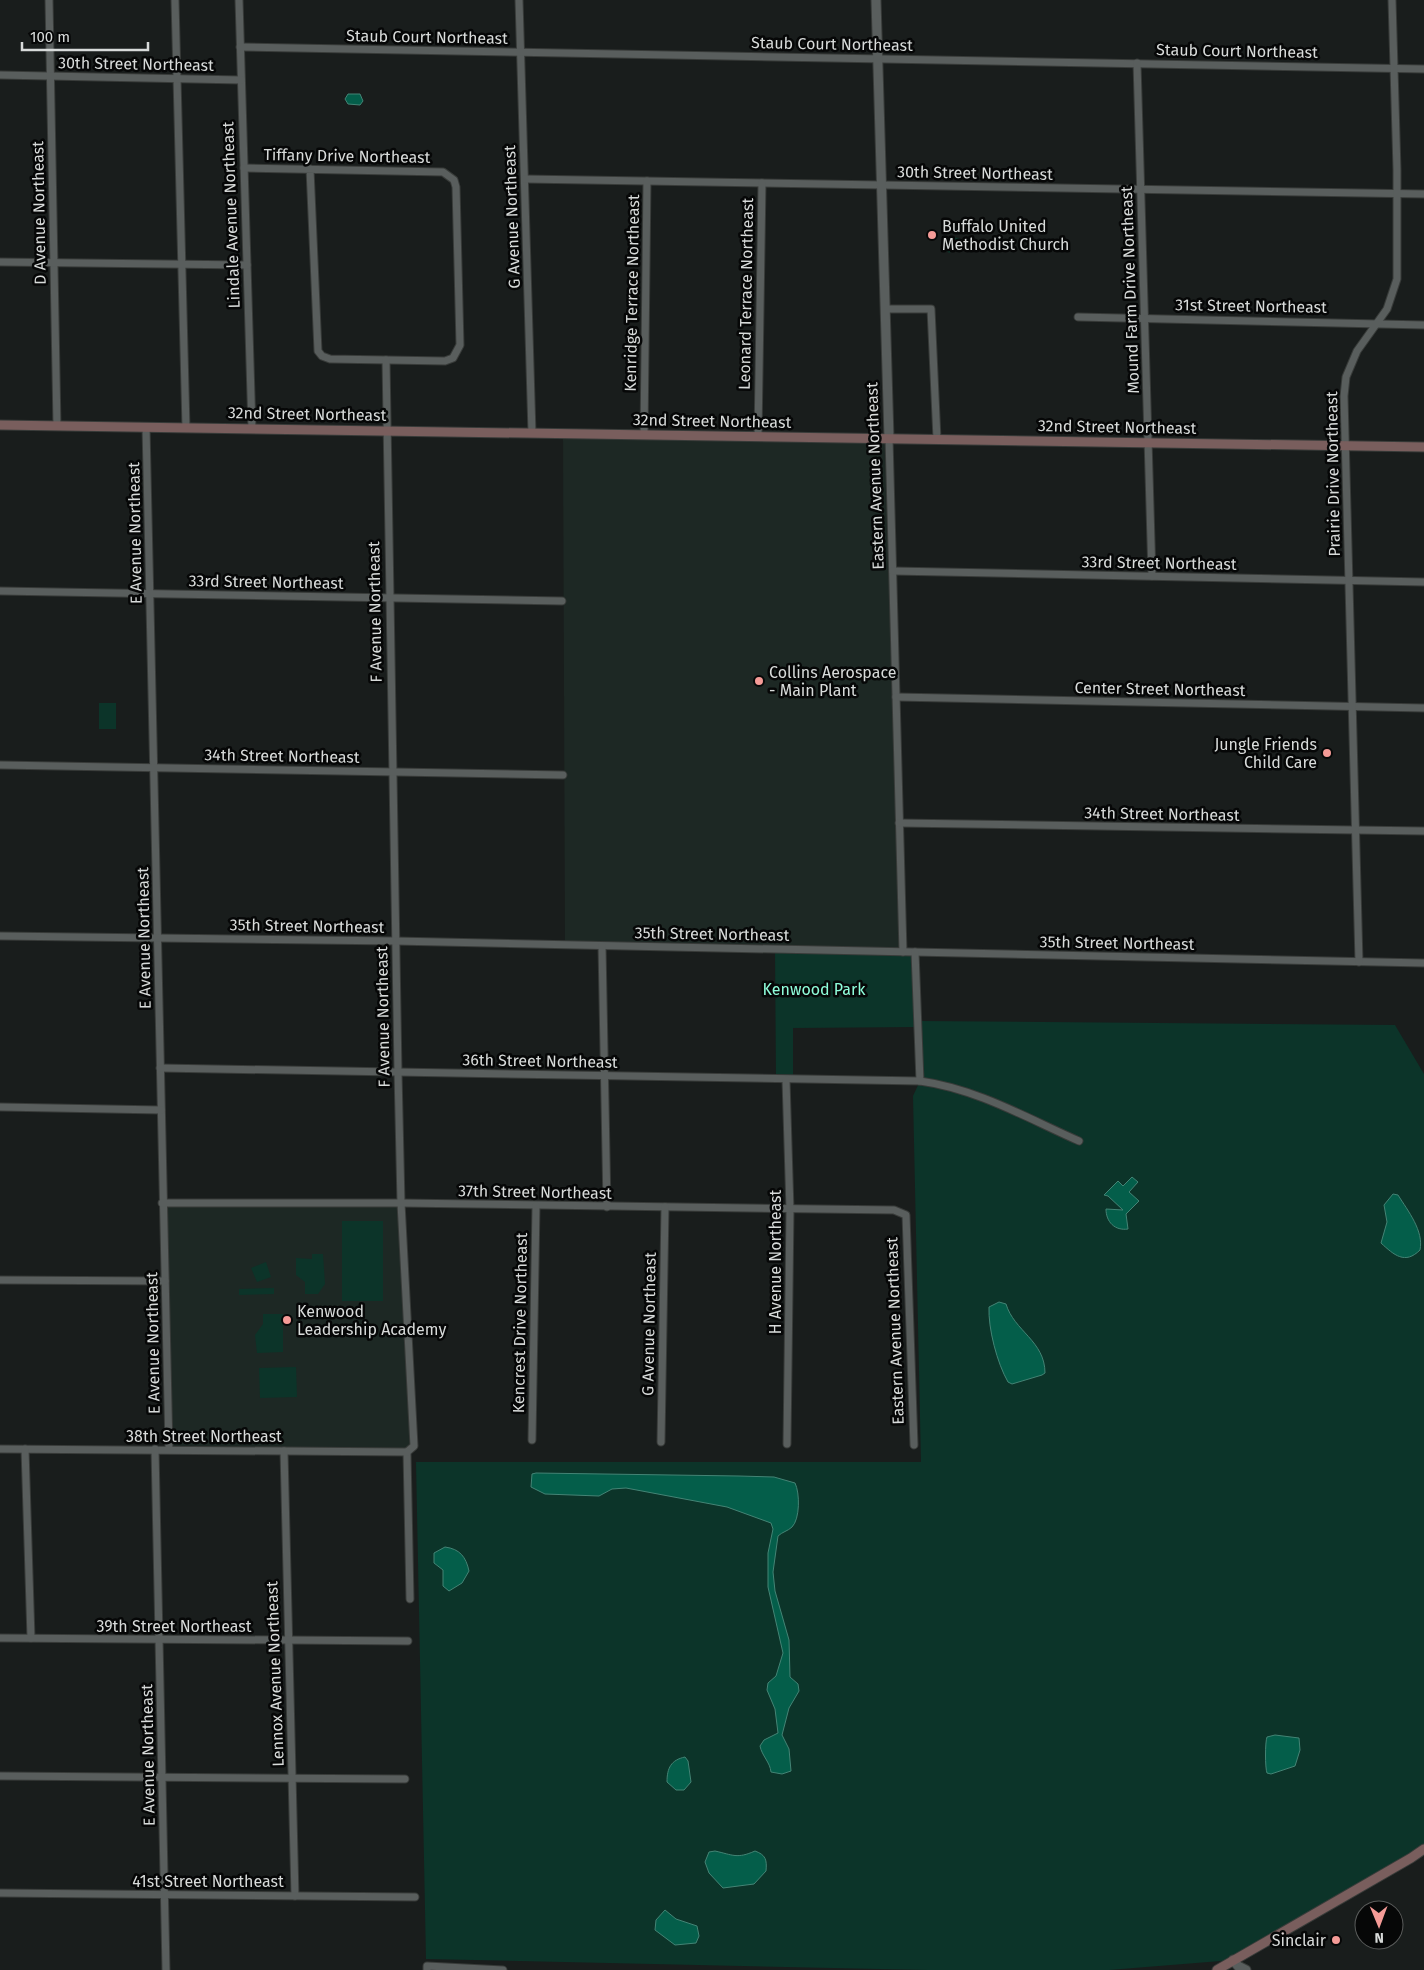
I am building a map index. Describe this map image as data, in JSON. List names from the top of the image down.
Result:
{
  "streets": {
    "main road": ["32nd Street Northeast"],
    "street": [
      "Staub Court Northeast",
      "30th Street Northeast",
      "Tiffany Drive Northeast",
      "D Avenue Northeast",
      "Lindale Avenue Northeast",
      "G Avenue Northeast",
      "Mound Farm Drive Northeast",
      "Kenridge Terrace Northeast",
      "Leonard Terrace Northeast",
      "31st Street Northeast",
      "Prairie Drive Northeast",
      "Eastern Avenue Northeast",
      "E Avenue Northeast",
      "33rd Street Northeast",
      "F Avenue Northeast",
      "Center Street Northeast",
      "34th Street Northeast",
      "35th Street Northeast",
      "36th Street Northeast",
      "37th Street Northeast",
      "H Avenue Northeast",
      "Kencrest Drive Northeast",
      "38th Street Northeast",
      "39th Street Northeast",
      "Lennox Avenue Northeast",
      "41st Street Northeast"
    ]
  },
  "crossings": [
    ["Staub Court Northeast", "Lindale Avenue Northeast"],
    ["Staub Court Northeast", "G Avenue Northeast"],
    ["Staub Court Northeast", "Mound Farm Drive Northeast"],
    ["Staub Court Northeast", "Prairie Drive Northeast"],
    ["Staub Court Northeast", "Eastern Avenue Northeast"],
    ["30th Street Northeast", "D Avenue Northeast"],
    ["30th Street Northeast", "Lindale Avenue Northeast"],
    ["30th Street Northeast", "G Avenue Northeast"],
    ["30th Street Northeast", "Mound Farm Drive Northeast"],
    ["30th Street Northeast", "Kenridge Terrace Northeast"],
    ["30th Street Northeast", "Leonard Terrace Northeast"],
    ["30th Street Northeast", "Prairie Drive Northeast"],
    ["30th Street Northeast", "Eastern Avenue Northeast"],
    ["Tiffany Drive Northeast", "Lindale Avenue Northeast"],
    ["Tiffany Drive Northeast", "F Avenue Northeast"],
    ["D Avenue Northeast", "32nd Street Northeast"],
    ["Lindale Avenue Northeast", "32nd Street Northeast"],
    ["G Avenue Northeast", "32nd Street Northeast"],
    ["G Avenue Northeast", "37th Street Northeast"],
    ["Mound Farm Drive Northeast", "31st Street Northeast"],
    ["Mound Farm Drive Northeast", "32nd Street Northeast"],
    ["Mound Farm Drive Northeast", "33rd Street Northeast"],
    ["Kenridge Terrace Northeast", "32nd Street Northeast"],
    ["Leonard Terrace Northeast", "32nd Street Northeast"],
    ["31st Street Northeast", "Prairie Drive Northeast"],
    ["32nd Street Northeast", "Prairie Drive Northeast"],
    ["32nd Street Northeast", "Eastern Avenue Northeast"],
    ["32nd Street Northeast", "E Avenue Northeast"],
    ["32nd Street Northeast", "F Avenue Northeast"],
    ["Prairie Drive Northeast", "33rd Street Northeast"],
    ["Prairie Drive Northeast", "Center Street Northeast"],
    ["Prairie Drive Northeast", "34th Street Northeast"],
    ["Prairie Drive Northeast", "35th Street Northeast"],
    ["Eastern Avenue Northeast", "33rd Street Northeast"],
    ["Eastern Avenue Northeast", "Center Street Northeast"],
    ["Eastern Avenue Northeast", "34th Street Northeast"],
    ["Eastern Avenue Northeast", "35th Street Northeast"],
    ["Eastern Avenue Northeast", "37th Street Northeast"],
    ["E Avenue Northeast", "33rd Street Northeast"],
    ["E Avenue Northeast", "34th Street Northeast"],
    ["E Avenue Northeast", "35th Street Northeast"],
    ["E Avenue Northeast", "36th Street Northeast"],
    ["E Avenue Northeast", "37th Street Northeast"],
    ["E Avenue Northeast", "38th Street Northeast"],
    ["E Avenue Northeast", "39th Street Northeast"],
    ["E Avenue Northeast", "41st Street Northeast"],
    ["33rd Street Northeast", "F Avenue Northeast"],
    ["F Avenue Northeast", "34th Street Northeast"],
    ["F Avenue Northeast", "35th Street Northeast"],
    ["F Avenue Northeast", "36th Street Northeast"],
    ["F Avenue Northeast", "37th Street Northeast"],
    ["F Avenue Northeast", "38th Street Northeast"],
    ["36th Street Northeast", "H Avenue Northeast"],
    ["37th Street Northeast", "H Avenue Northeast"],
    ["37th Street Northeast", "Kencrest Drive Northeast"],
    ["38th Street Northeast", "Lennox Avenue Northeast"],
    ["39th Street Northeast", "Lennox Avenue Northeast"],
    ["Lennox Avenue Northeast", "41st Street Northeast"]
  ],
  "parks": ["Kenwood Park"],
  "places": [
    "Buffalo United Methodist Church",
    "Collins Aerospace - Main Plant",
    "Jungle Friends Child Care",
    "Kenwood Leadership Academy",
    "Sinclair"
  ],
  "scale_bar": "100 m",
  "north": "bottom"
}
